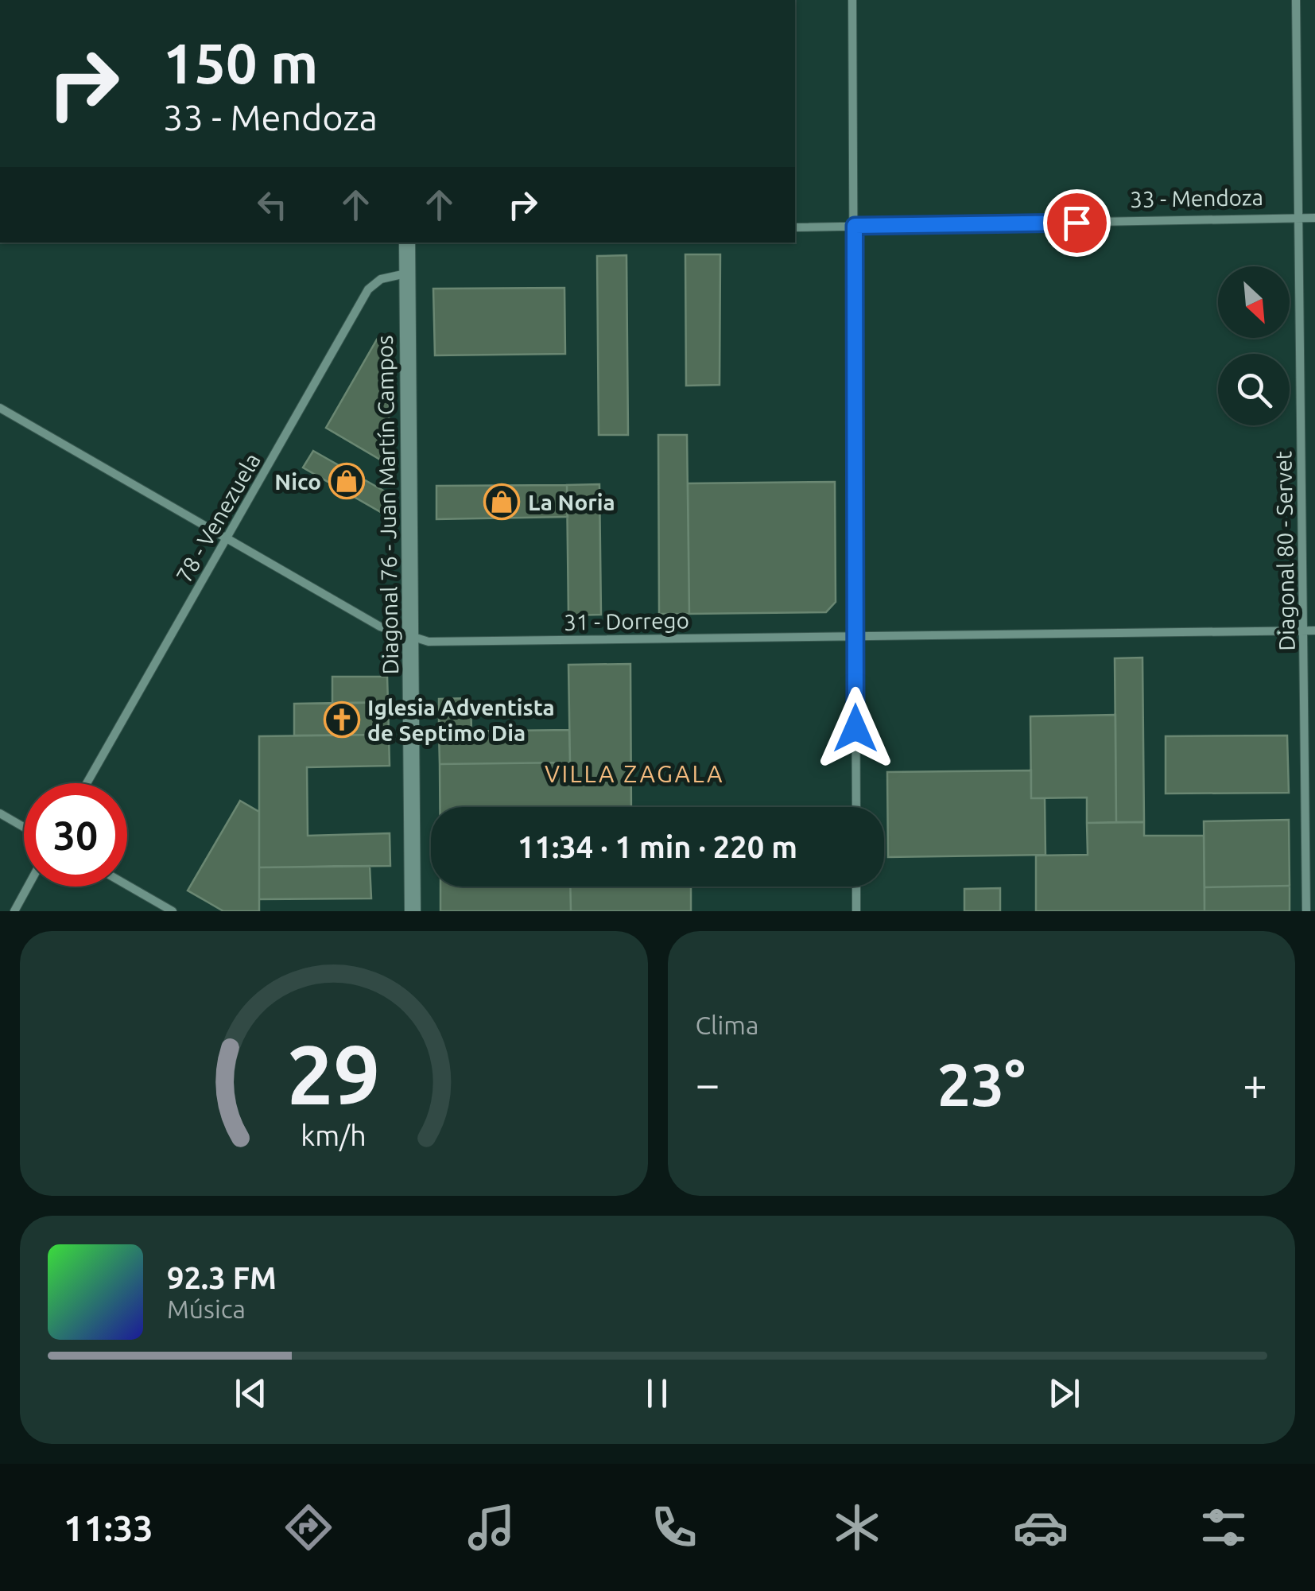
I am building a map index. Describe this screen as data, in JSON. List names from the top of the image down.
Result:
{
  "streets": {
    "main road": ["Diagonal 76 - Juan Martín Campos"],
    "street": [
      "33 - Mendoza",
      "78 - Venezuela",
      "Diagonal 80 - Servet",
      "31 - Dorrego"
    ]
  },
  "crossings": [
    ["33 - Mendoza", "Diagonal 80 - Servet"],
    ["Diagonal 76 - Juan Martín Campos", "78 - Venezuela"],
    ["Diagonal 76 - Juan Martín Campos", "31 - Dorrego"],
    ["78 - Venezuela", "31 - Dorrego"],
    ["Diagonal 80 - Servet", "31 - Dorrego"]
  ],
  "districts": ["VILLA ZAGALA"],
  "places": {
    "shop": ["Nico", "La Noria"],
    "church": ["Iglesia Adventista de Septimo Dia"]
  },
  "north": "bottom right",
  "page": {
    "turn": ["150 m", "33 - Mendoza"],
    "limit": "30",
    "trip": "11:34 · 1 min · 220 m",
    "tile": "Clima",
    "heat": ["−", "23°", "+"],
    "song": ["92.3 FM", "Música"],
    "tabs": "11:33",
    "gauge": ["29", "km/h"]
  }
}
